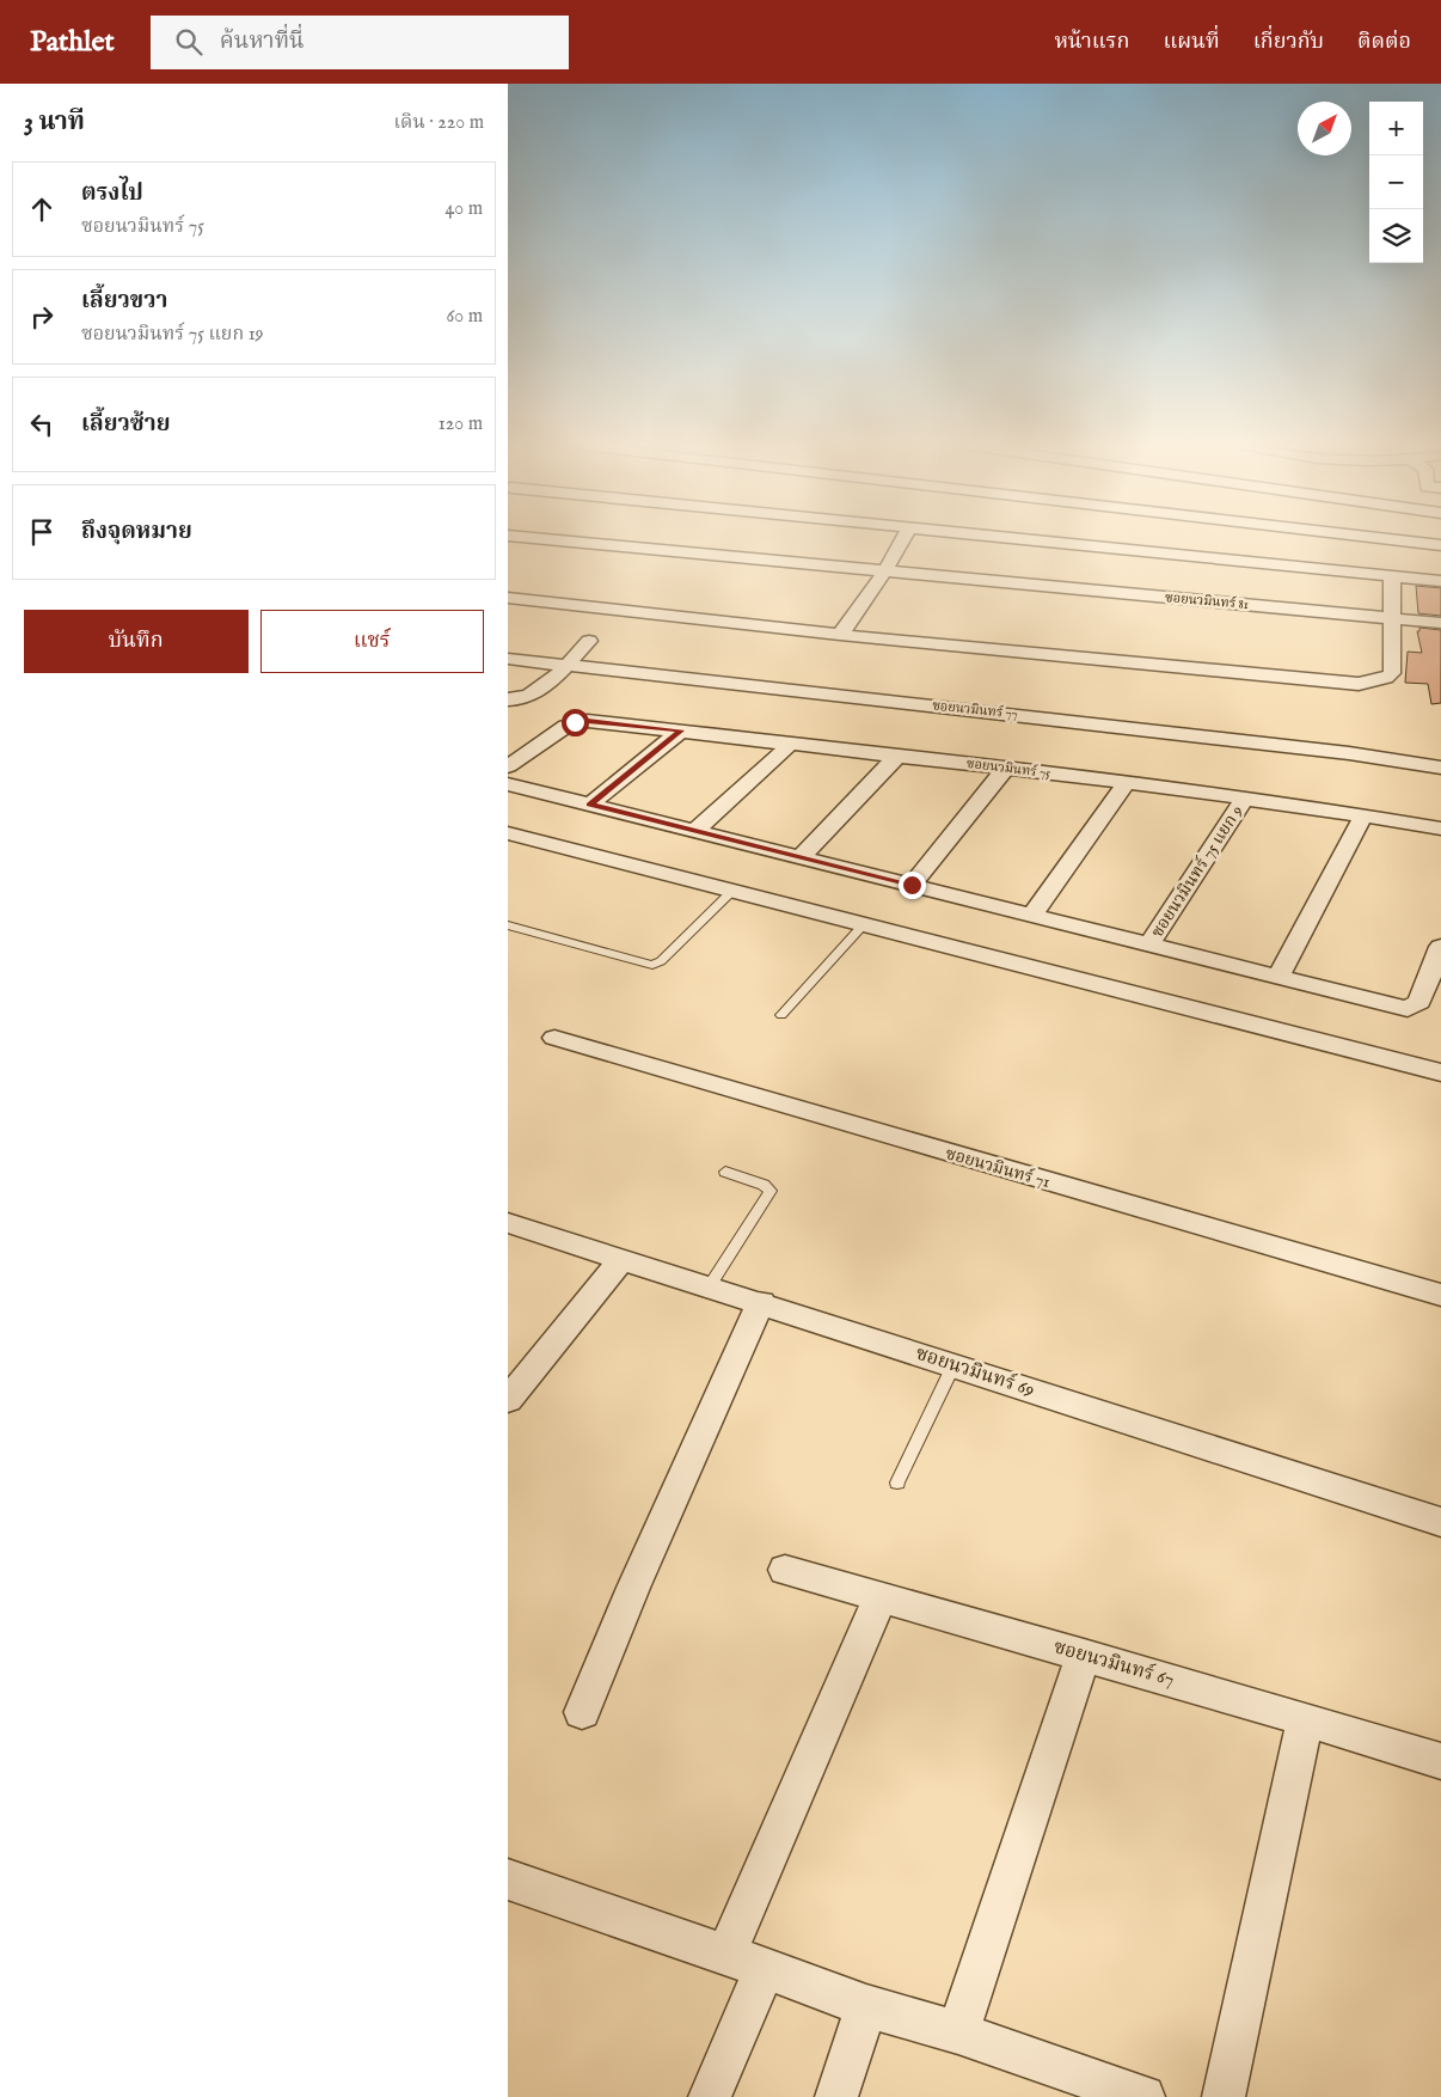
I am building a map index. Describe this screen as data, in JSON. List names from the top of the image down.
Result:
{
  "streets": {
    "street": [
      "ซอยนวมินทร์ 81",
      "ซอยนวมินทร์ 77",
      "ซอยนวมินทร์ 75",
      "ซอยนวมินทร์ 75 แยก 9",
      "ซอยนวมินทร์ 71",
      "ซอยนวมินทร์ 69",
      "ซอยนวมินทร์ 67"
    ]
  },
  "crossings": [
    ["ซอยนวมินทร์ 75", "ซอยนวมินทร์ 75 แยก 9"]
  ],
  "north": "top right",
  "page": {
    "header": "Pathlet",
    "search": "ค้นหาที่นี่",
    "nav": [
      "หน้าแรก",
      "แผนที่",
      "เกี่ยวกับ",
      "ติดต่อ"
    ],
    "heading": ["3 นาที", "เดิน · 220 m"],
    "map_buttons": ["+", "−"],
    "list": [
      ["ตรงไป", "ซอยนวมินทร์ 75", "40 m"],
      ["เลี้ยวขวา", "ซอยนวมินทร์ 75 แยก 19", "60 m"],
      ["เลี้ยวซ้าย", "120 m"],
      "ถึงจุดหมาย"
    ],
    "buttons": ["บันทึก", "แชร์"]
  }
}
